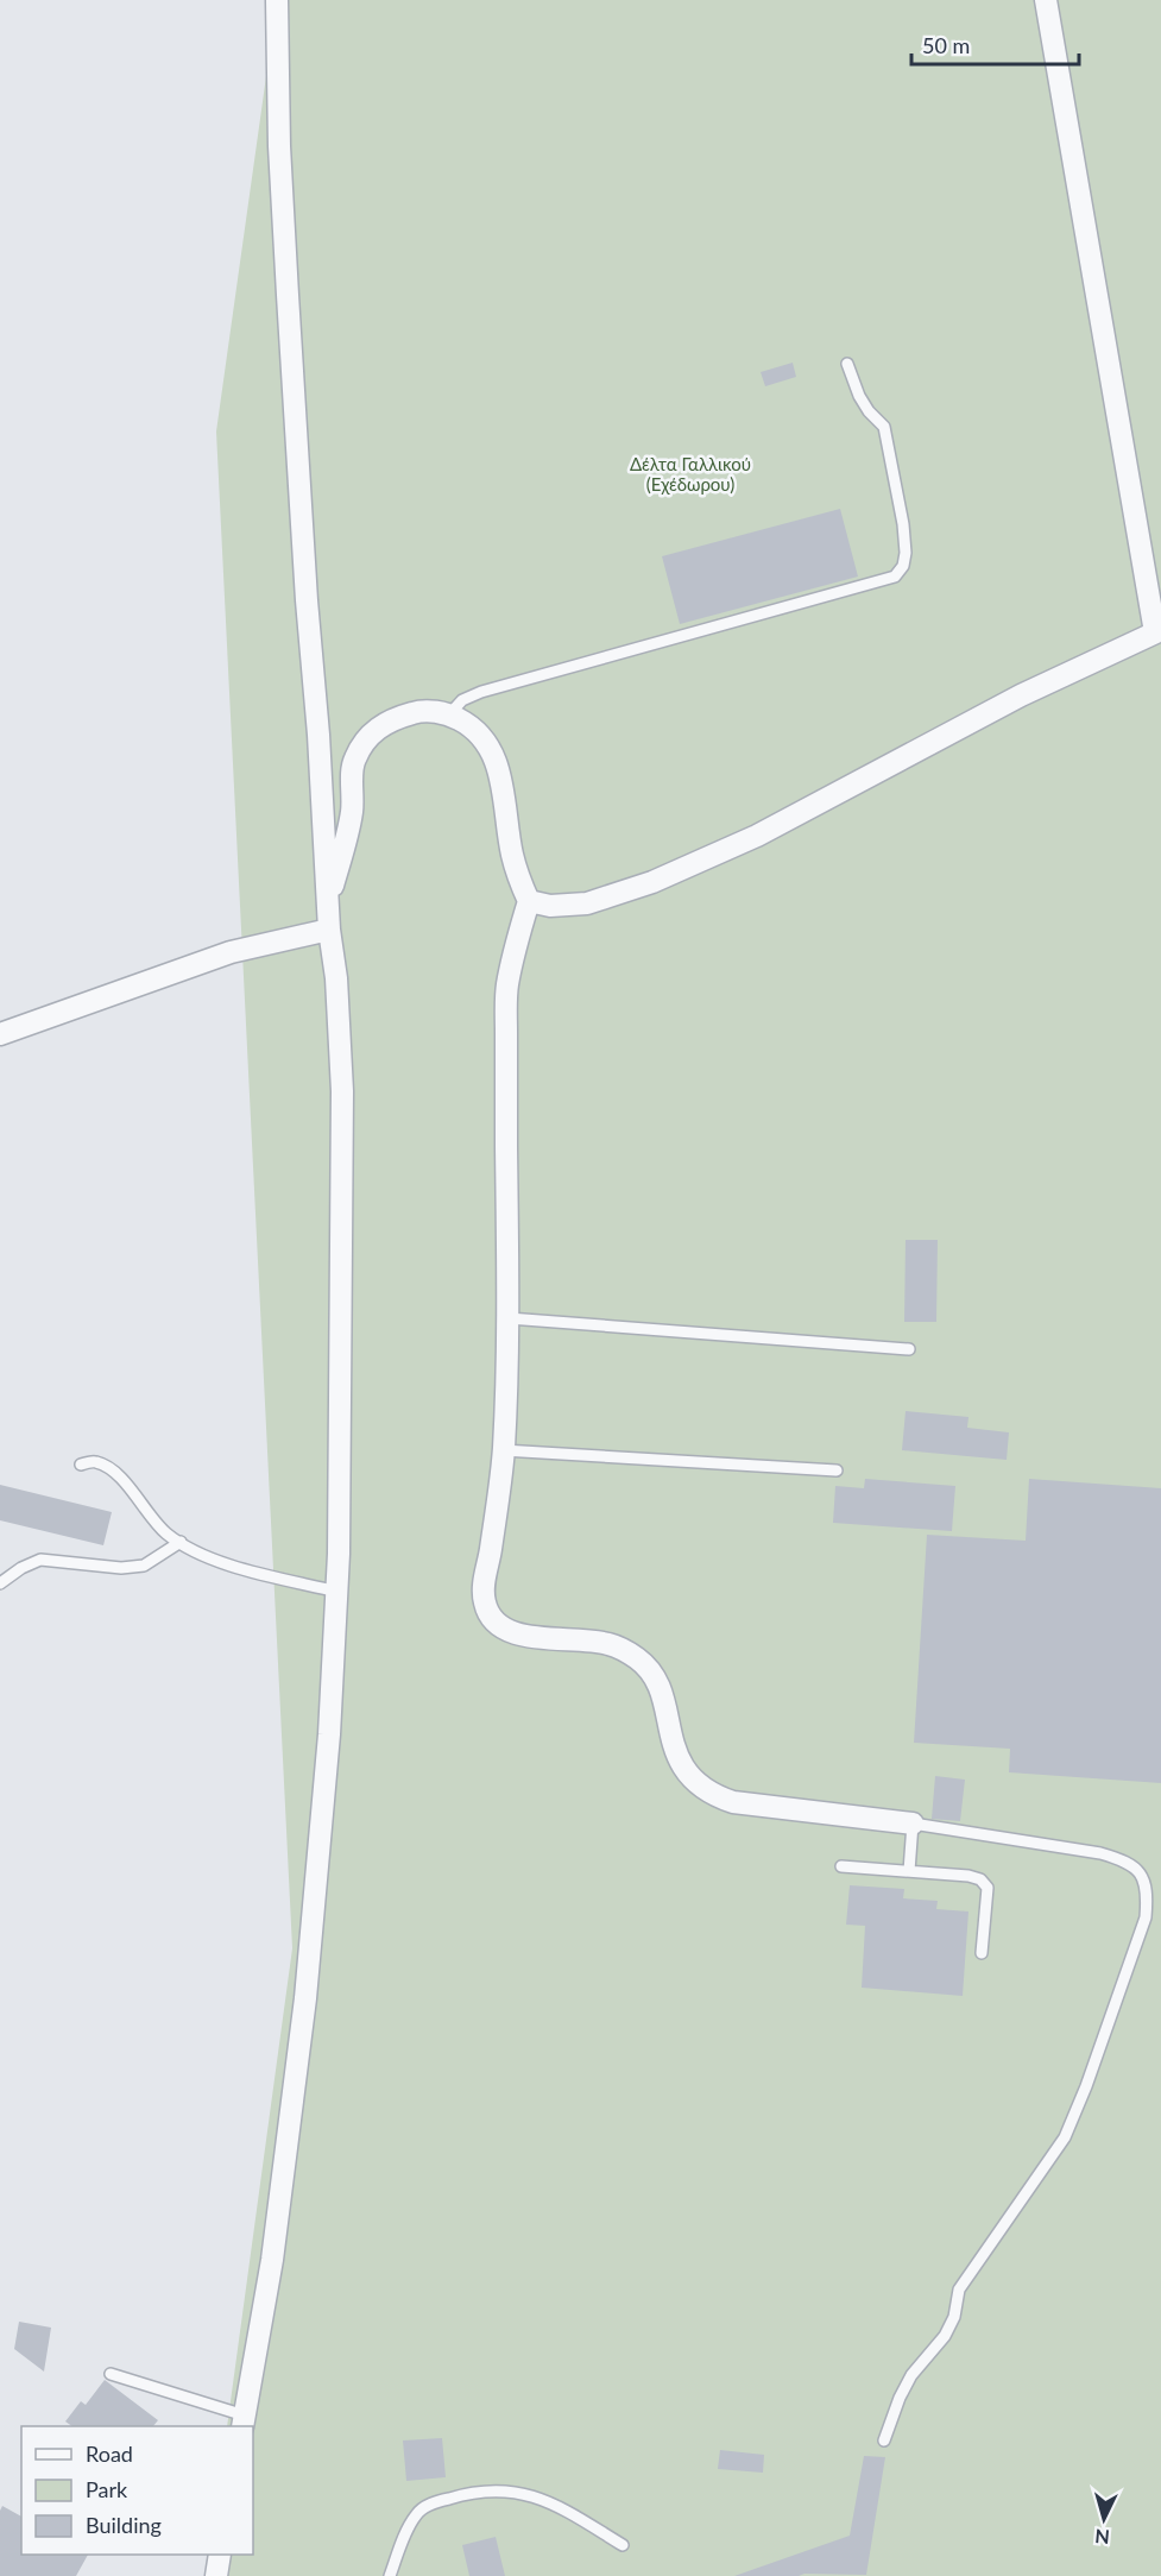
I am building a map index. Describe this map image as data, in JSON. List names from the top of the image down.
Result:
{
  "parks": ["Δέλτα Γαλλικού (Εχέδωρου)"],
  "legend": ["Road", "Park", "Building"],
  "scale_bar": "50 m",
  "north": "bottom"
}
